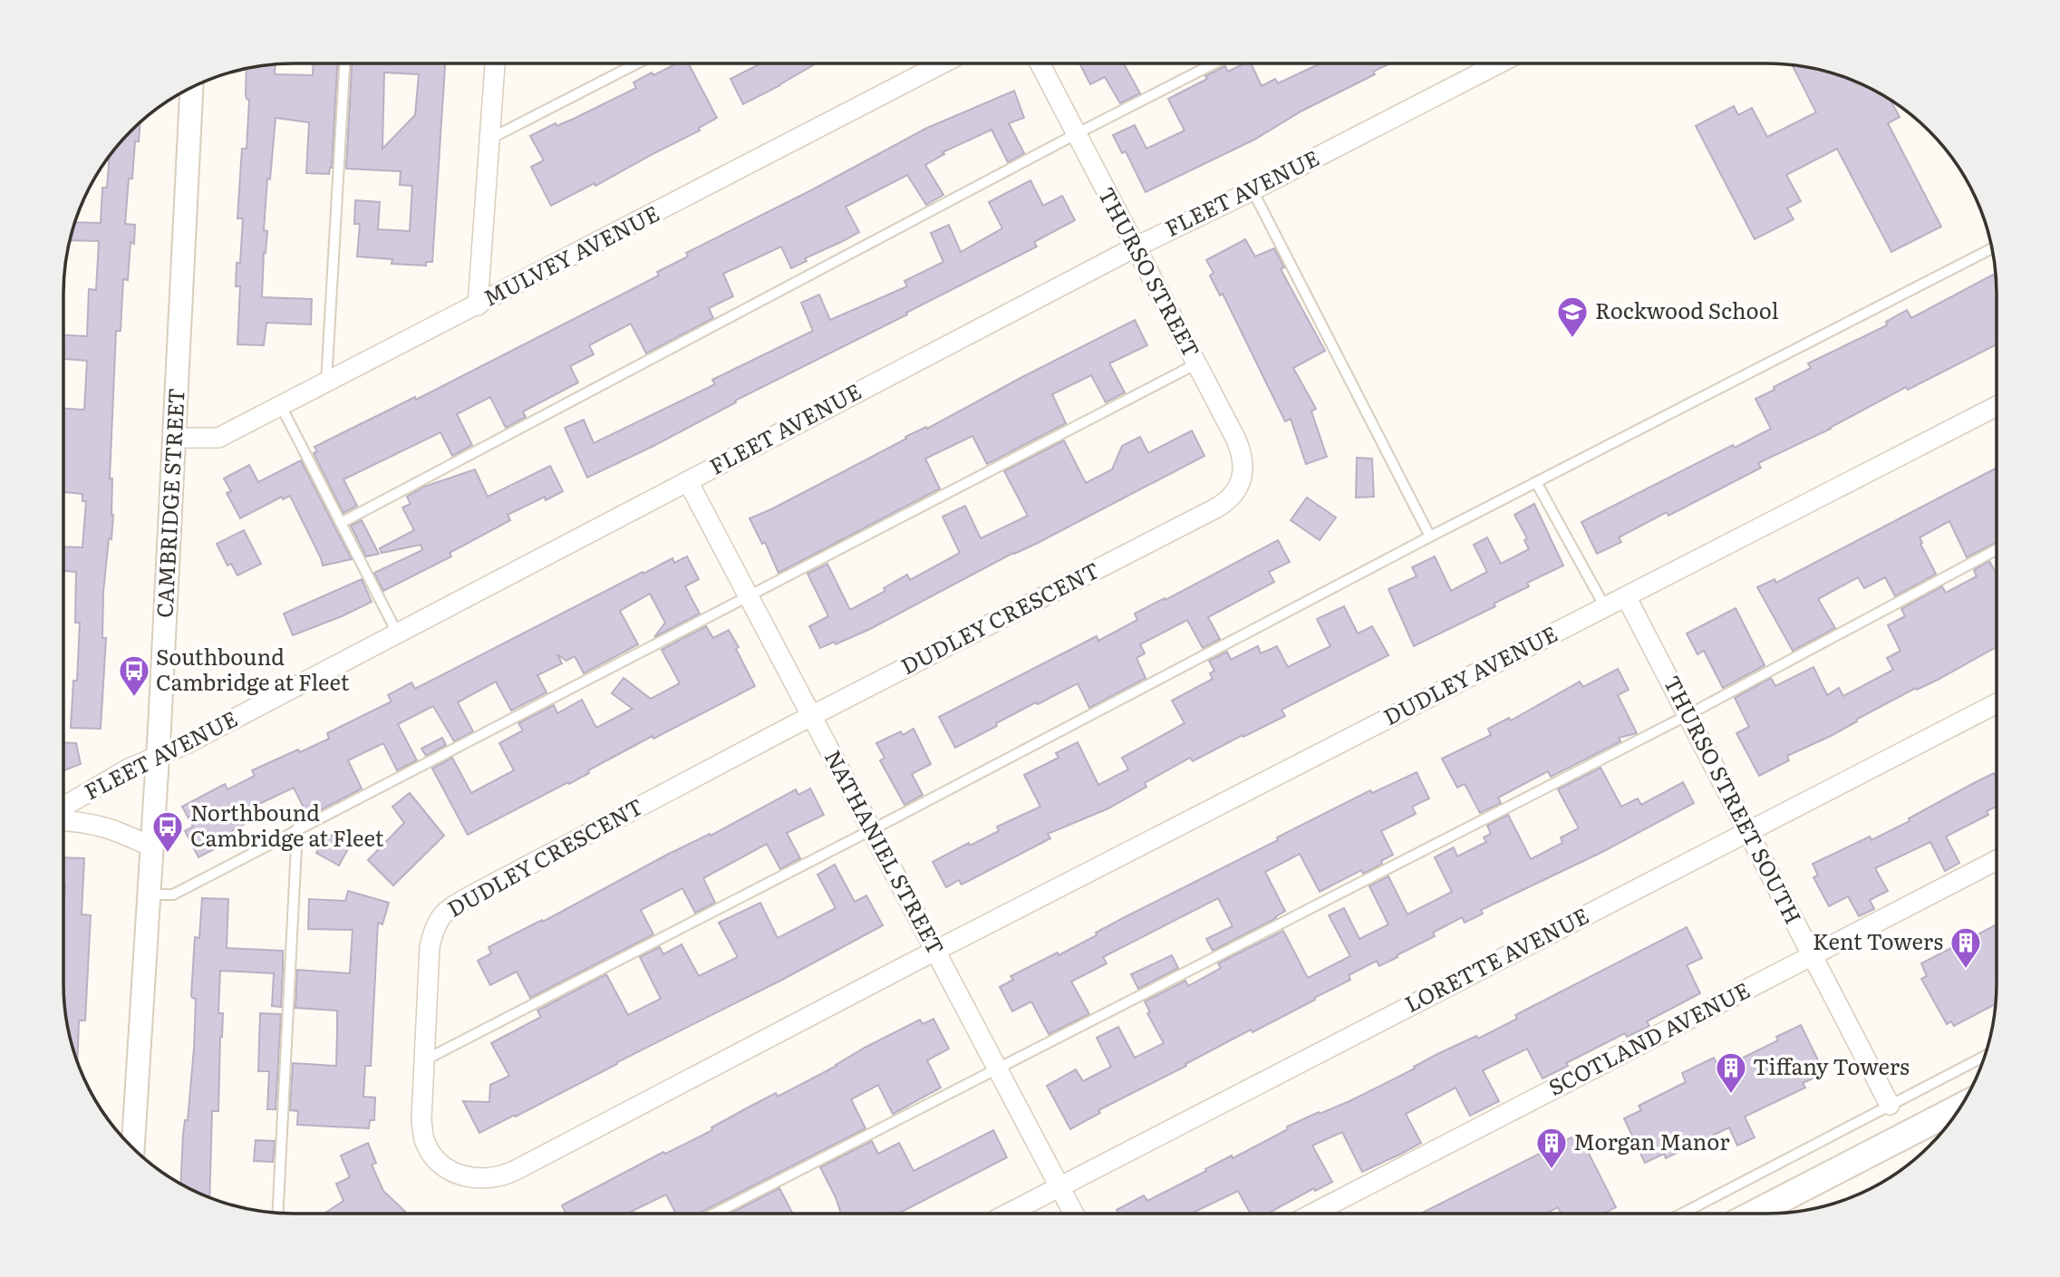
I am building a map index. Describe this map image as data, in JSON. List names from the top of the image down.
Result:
{
  "streets": {
    "street": [
      "FLEET AVENUE",
      "MULVEY AVENUE",
      "THURSO STREET",
      "CAMBRIDGE STREET",
      "DUDLEY CRESCENT",
      "DUDLEY AVENUE",
      "THURSO STREET SOUTH",
      "NATHANIEL STREET",
      "LORETTE AVENUE",
      "SCOTLAND AVENUE"
    ]
  },
  "crossings": [
    ["FLEET AVENUE", "THURSO STREET"],
    ["FLEET AVENUE", "CAMBRIDGE STREET"],
    ["FLEET AVENUE", "NATHANIEL STREET"],
    ["MULVEY AVENUE", "CAMBRIDGE STREET"],
    ["THURSO STREET", "DUDLEY CRESCENT"],
    ["DUDLEY CRESCENT", "DUDLEY AVENUE"],
    ["DUDLEY CRESCENT", "NATHANIEL STREET"],
    ["DUDLEY AVENUE", "THURSO STREET SOUTH"],
    ["DUDLEY AVENUE", "NATHANIEL STREET"],
    ["THURSO STREET SOUTH", "LORETTE AVENUE"],
    ["THURSO STREET SOUTH", "SCOTLAND AVENUE"],
    ["NATHANIEL STREET", "LORETTE AVENUE"]
  ],
  "places": {
    "school or university": ["Rockwood School"],
    "bus stop": ["Southbound Cambridge at Fleet", "Northbound Cambridge at Fleet"],
    "building": ["Kent Towers", "Tiffany Towers", "Morgan Manor"]
  }
}
